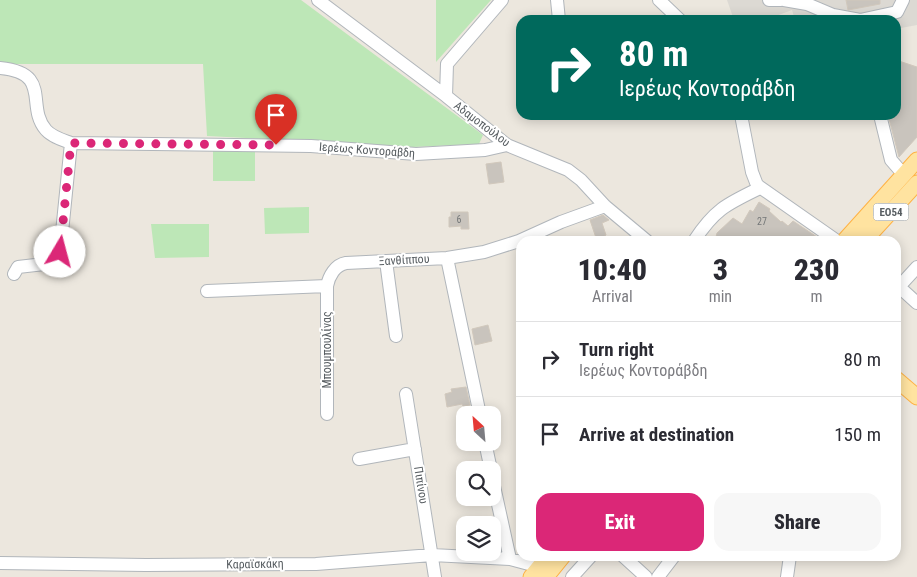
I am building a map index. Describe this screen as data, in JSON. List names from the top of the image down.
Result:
{
  "streets": {
    "main road": ["ΕΟ54"],
    "street": [
      "Αδαμοπούλου",
      "Ιερέως Κοντοράβδη",
      "Ξανθίππου",
      "Μπουμπουλίνας",
      "Πιπίνου",
      "Καραϊσκάκη"
    ]
  },
  "crossings": [
    ["Αδαμοπούλου", "Ιερέως Κοντοράβδη"],
    ["Αδαμοπούλου", "Ξανθίππου"],
    ["Ξανθίππου", "Μπουμπουλίνας"],
    ["Πιπίνου", "Καραϊσκάκη"]
  ],
  "house_numbers": ["6", "27"],
  "north": "top left",
  "page": {
    "turn": ["80 m", "Ιερέως Κοντοράβδη"],
    "eta": [
      "10:40",
      "Arrival",
      "3",
      "min",
      "230",
      "m"
    ],
    "list": [
      {
        "name": "Turn right",
        "note": "Ιερέως Κοντοράβδη",
        "value": "80 m"
      },
      {
        "name": "Arrive at destination",
        "value": "150 m"
      }
    ],
    "buttons": ["Exit", "Share"]
  }
}
